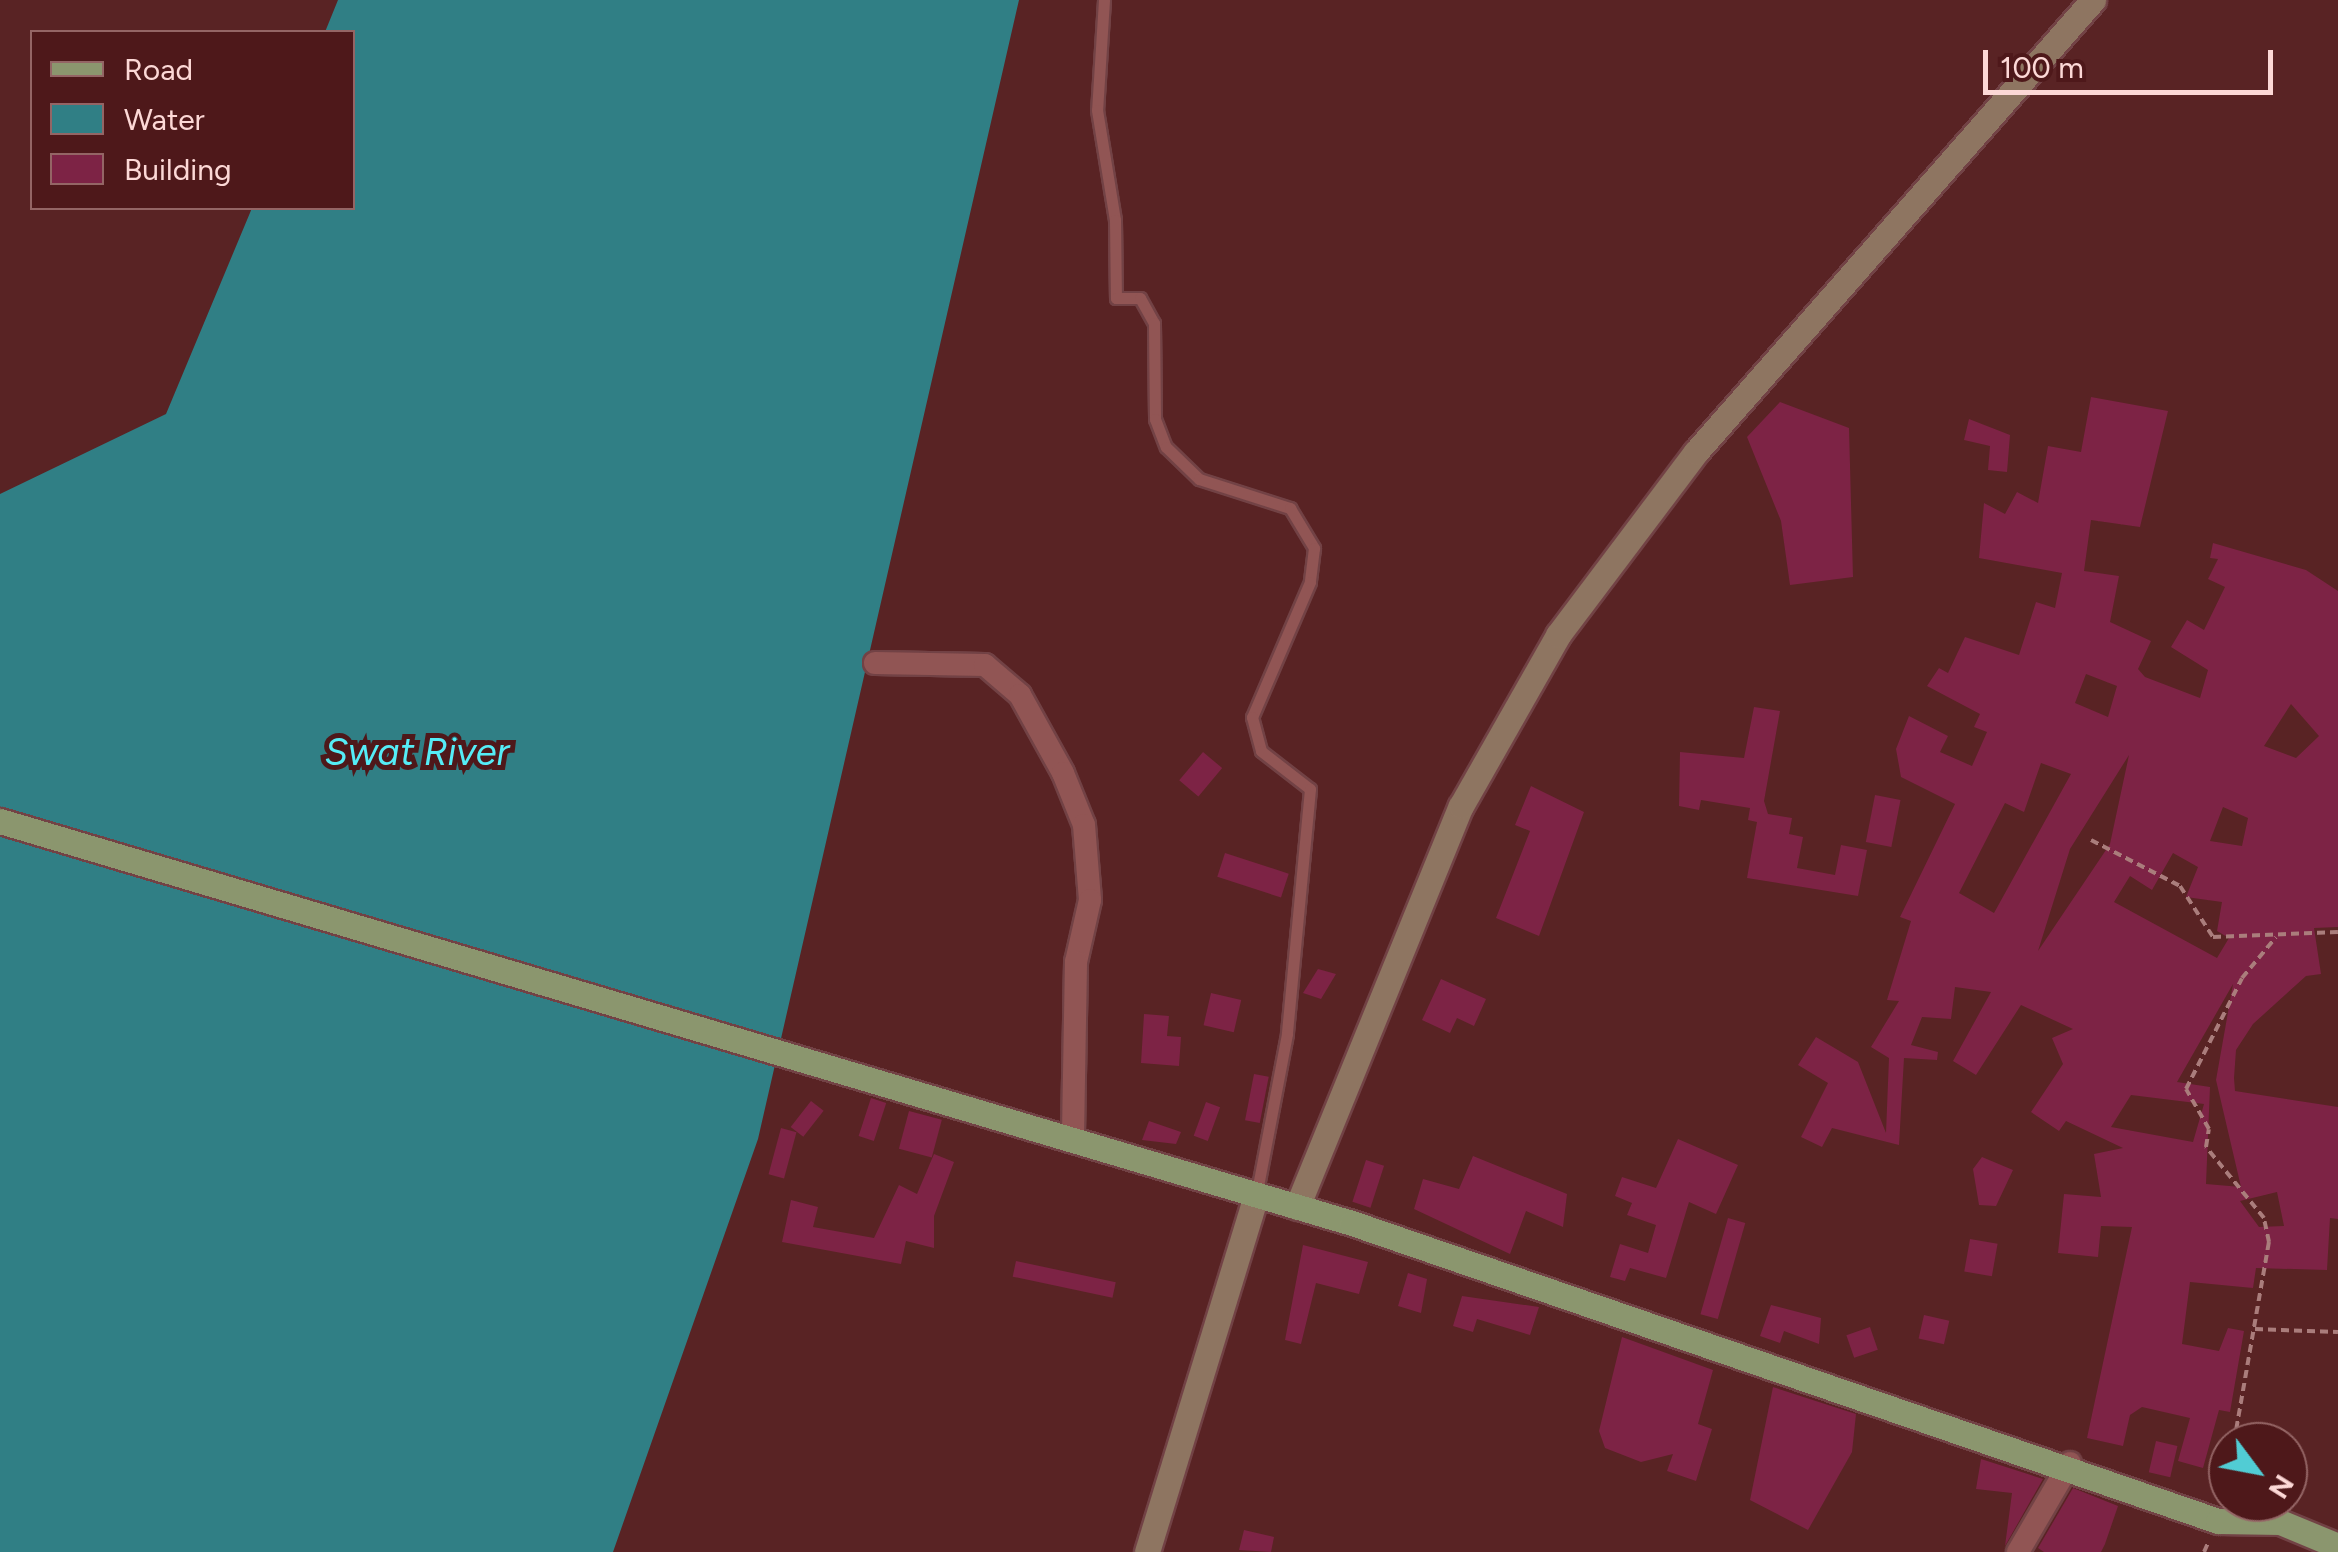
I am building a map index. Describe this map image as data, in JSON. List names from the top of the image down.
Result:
{
  "water": ["Swat River"],
  "legend": ["Road", "Water", "Building"],
  "scale_bar": "100 m",
  "north": "bottom right"
}
